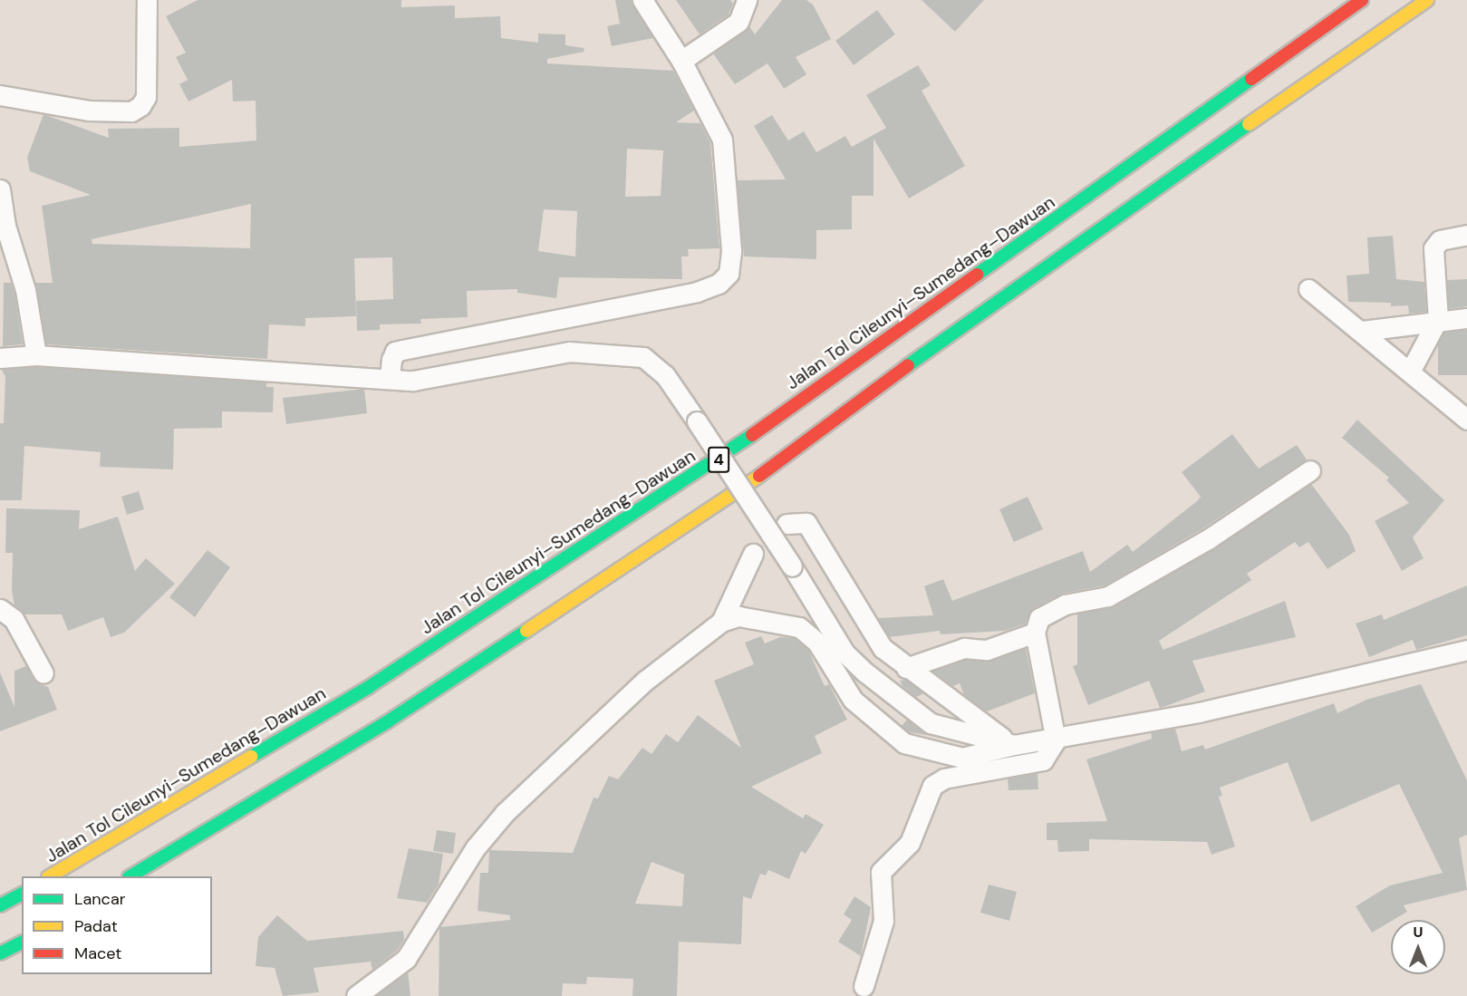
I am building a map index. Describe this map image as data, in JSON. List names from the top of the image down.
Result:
{
  "streets": {
    "highway": ["Jalan Tol Cileunyi–Sumedang–Dawuan", "4"]
  },
  "legend": ["Lancar", "Padat", "Macet"],
  "north": "top"
}
